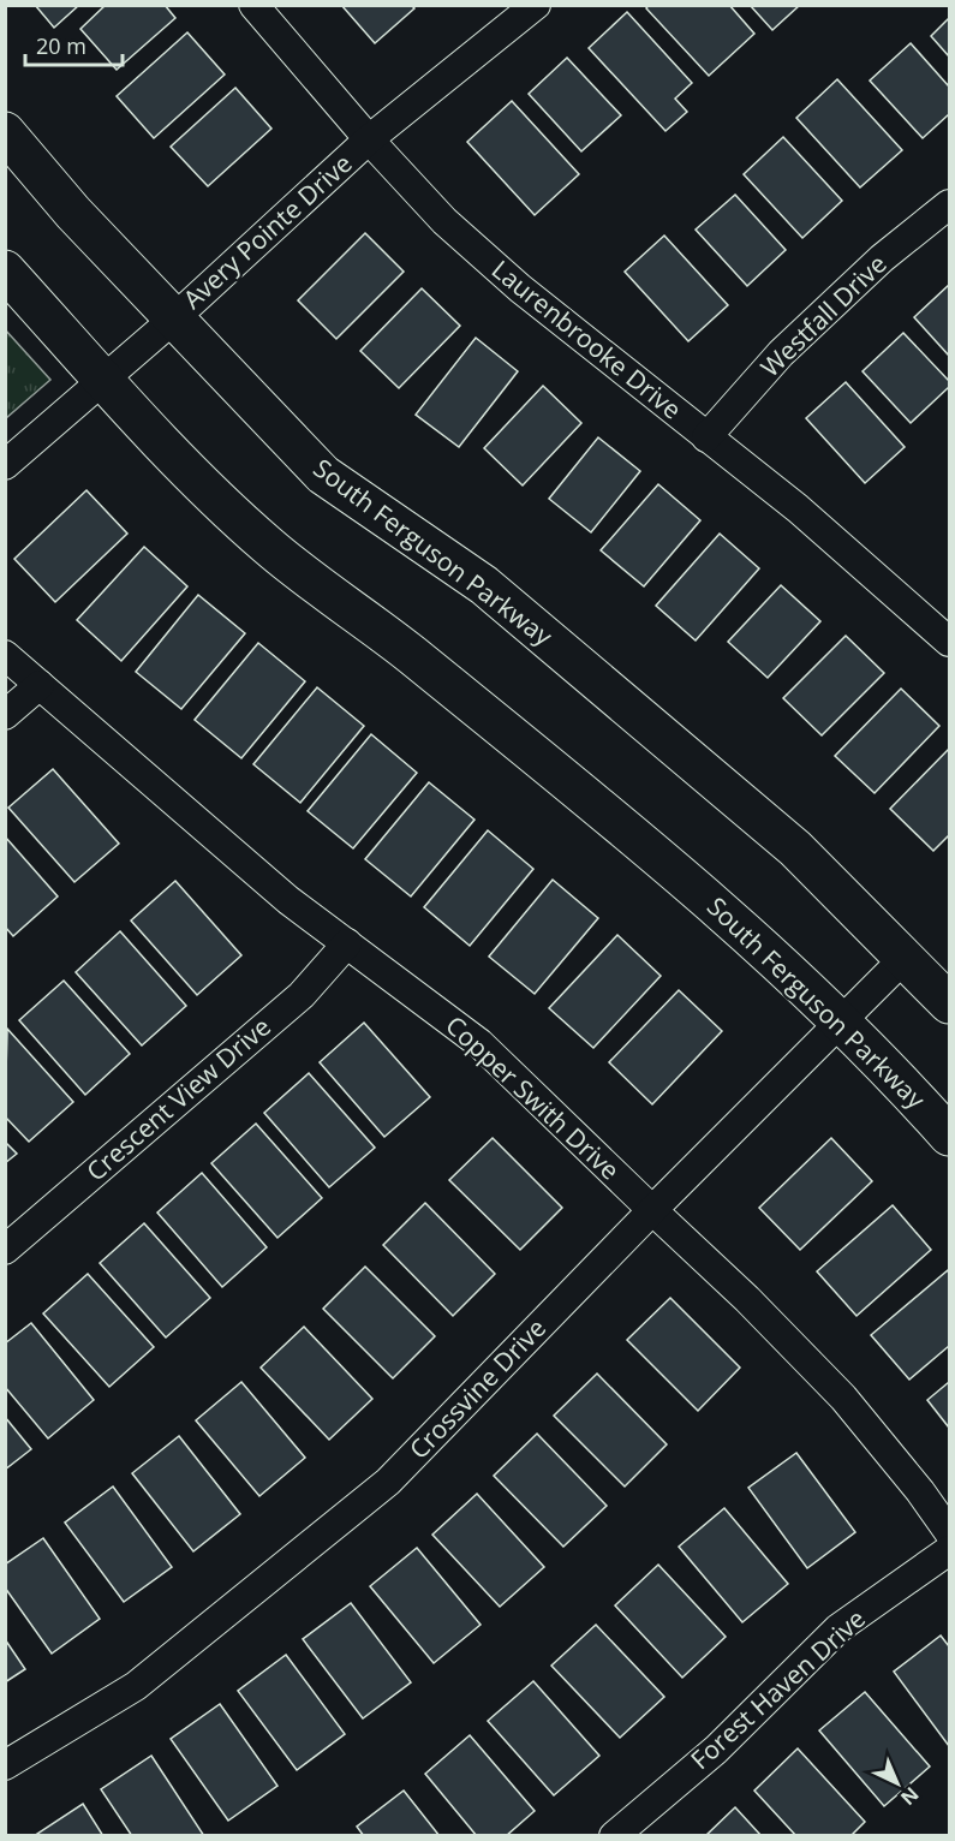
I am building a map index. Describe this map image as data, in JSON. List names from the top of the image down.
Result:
{
  "streets": {
    "street": [
      "Avery Pointe Drive",
      "Westfall Drive",
      "Laurenbrooke Drive",
      "South Ferguson Parkway",
      "Copper Swith Drive",
      "Crescent View Drive",
      "Crossvine Drive",
      "Forest Haven Drive"
    ]
  },
  "crossings": [
    ["Avery Pointe Drive", "Laurenbrooke Drive"],
    ["Avery Pointe Drive", "South Ferguson Parkway"],
    ["Westfall Drive", "Laurenbrooke Drive"],
    ["South Ferguson Parkway", "Crossvine Drive"],
    ["Copper Swith Drive", "Crescent View Drive"],
    ["Copper Swith Drive", "Crossvine Drive"]
  ],
  "scale_bar": "20 m",
  "north": "bottom right"
}
